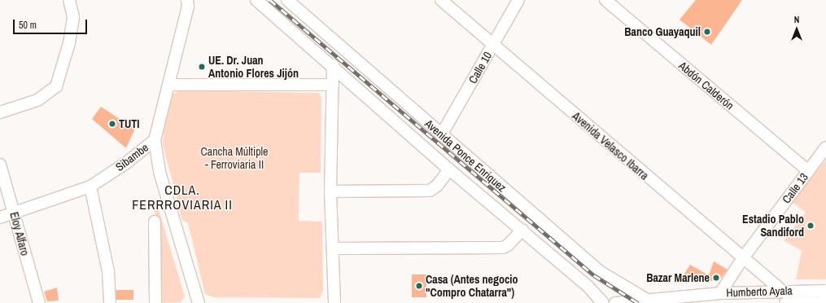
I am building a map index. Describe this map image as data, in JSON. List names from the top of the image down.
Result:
{
  "streets": {
    "street": [
      "Calle 10",
      "Abdón Calderón",
      "Avenida Velasco Ibarra",
      "Avenida Ponce Enriquez",
      "Sibambe",
      "Calle 13",
      "Eloy Alfaro",
      "Humberto Ayala"
    ]
  },
  "crossings": [
    ["Calle 10", "Avenida Velasco Ibarra"],
    ["Calle 10", "Avenida Ponce Enriquez"],
    ["Abdón Calderón", "Calle 13"],
    ["Avenida Velasco Ibarra", "Calle 13"],
    ["Avenida Velasco Ibarra", "Humberto Ayala"],
    ["Avenida Ponce Enriquez", "Humberto Ayala"],
    ["Sibambe", "Eloy Alfaro"],
    ["Calle 13", "Humberto Ayala"]
  ],
  "districts": ["CDLA. FERRROVIARIA II"],
  "parks": ["Cancha Múltiple - Ferroviaria II"],
  "places": [
    "Banco Guayaquil",
    "UE. Dr. Juan Antonio Flores Jijón",
    "TUTI",
    "Estadio Pablo Sandiford",
    "Bazar Marlene",
    "Casa (Antes negocio \"Compro Chatarra\")"
  ],
  "scale_bar": "50 m",
  "north": "top"
}
